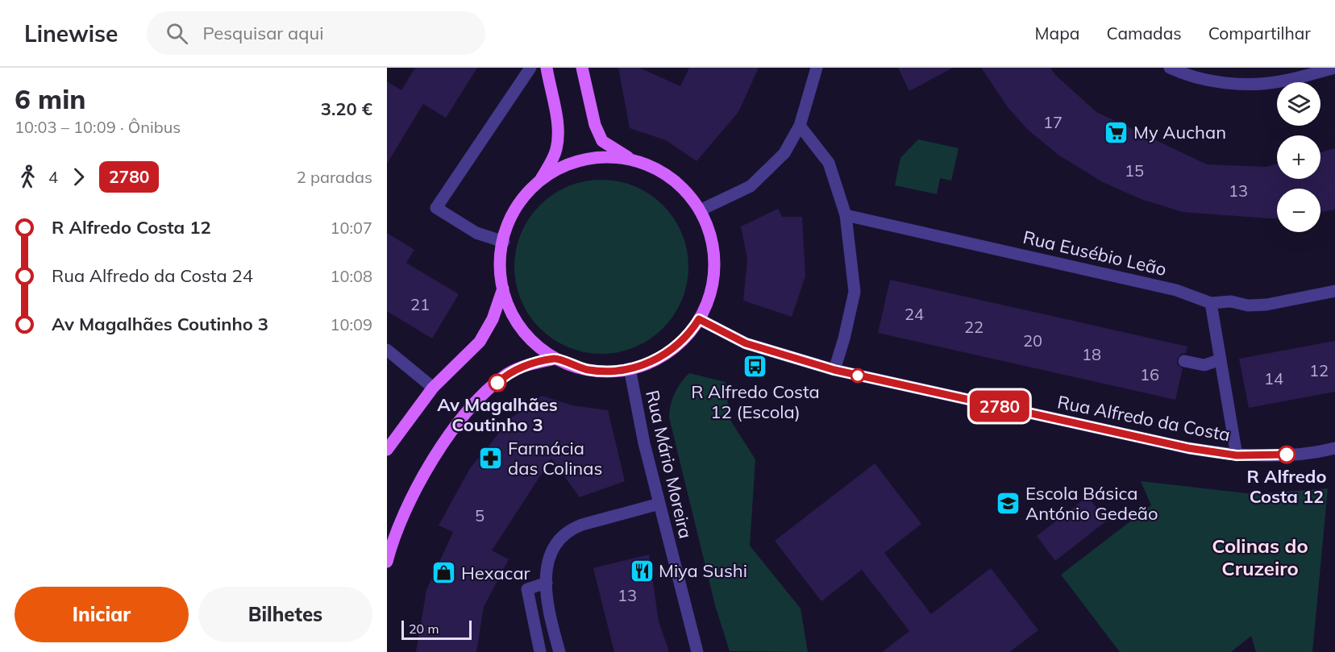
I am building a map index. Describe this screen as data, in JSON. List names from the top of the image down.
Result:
{
  "streets": {
    "street": ["Rua Eusébio Leão", "Rua Alfredo da Costa", "Rua Mário Moreira"]
  },
  "districts": ["Colinas do Cruzeiro"],
  "places": {
    "supermarket": ["My Auchan"],
    "bus stop": ["R Alfredo Costa 12 (Escola)"],
    "other": ["Av Magalhães Coutinho 3", "R Alfredo Costa 12"],
    "pharmacy": ["Farmácia das Colinas"],
    "school or university": ["Escola Básica António Gedeão"],
    "restaurant": ["Miya Sushi"],
    "shop": ["Hexacar"]
  },
  "lines": ["bus line 2780"],
  "house_numbers": [
    "17",
    "15",
    "13",
    "21",
    "24",
    "22",
    "20",
    "18",
    "12",
    "16",
    "14",
    "5",
    "13"
  ],
  "scale_bar": "20 m",
  "page": {
    "header": "Linewise",
    "search": "Pesquisar aqui",
    "nav": ["Mapa", "Camadas", "Compartilhar"],
    "heading": ["6 min", "10:03 – 10:09 · Ônibus", "3.20 €"],
    "on_map": "2780",
    "map_buttons": ["+", "−"],
    "legs": ["4", "2780", "2 paradas"],
    "list": [
      {
        "name": "R Alfredo Costa 12",
        "value": "10:07"
      },
      {
        "name": "Rua Alfredo da Costa 24",
        "value": "10:08"
      },
      {
        "name": "Av Magalhães Coutinho 3",
        "value": "10:09"
      }
    ],
    "buttons": ["Iniciar", "Bilhetes"],
    "scale": "20 m"
  }
}
